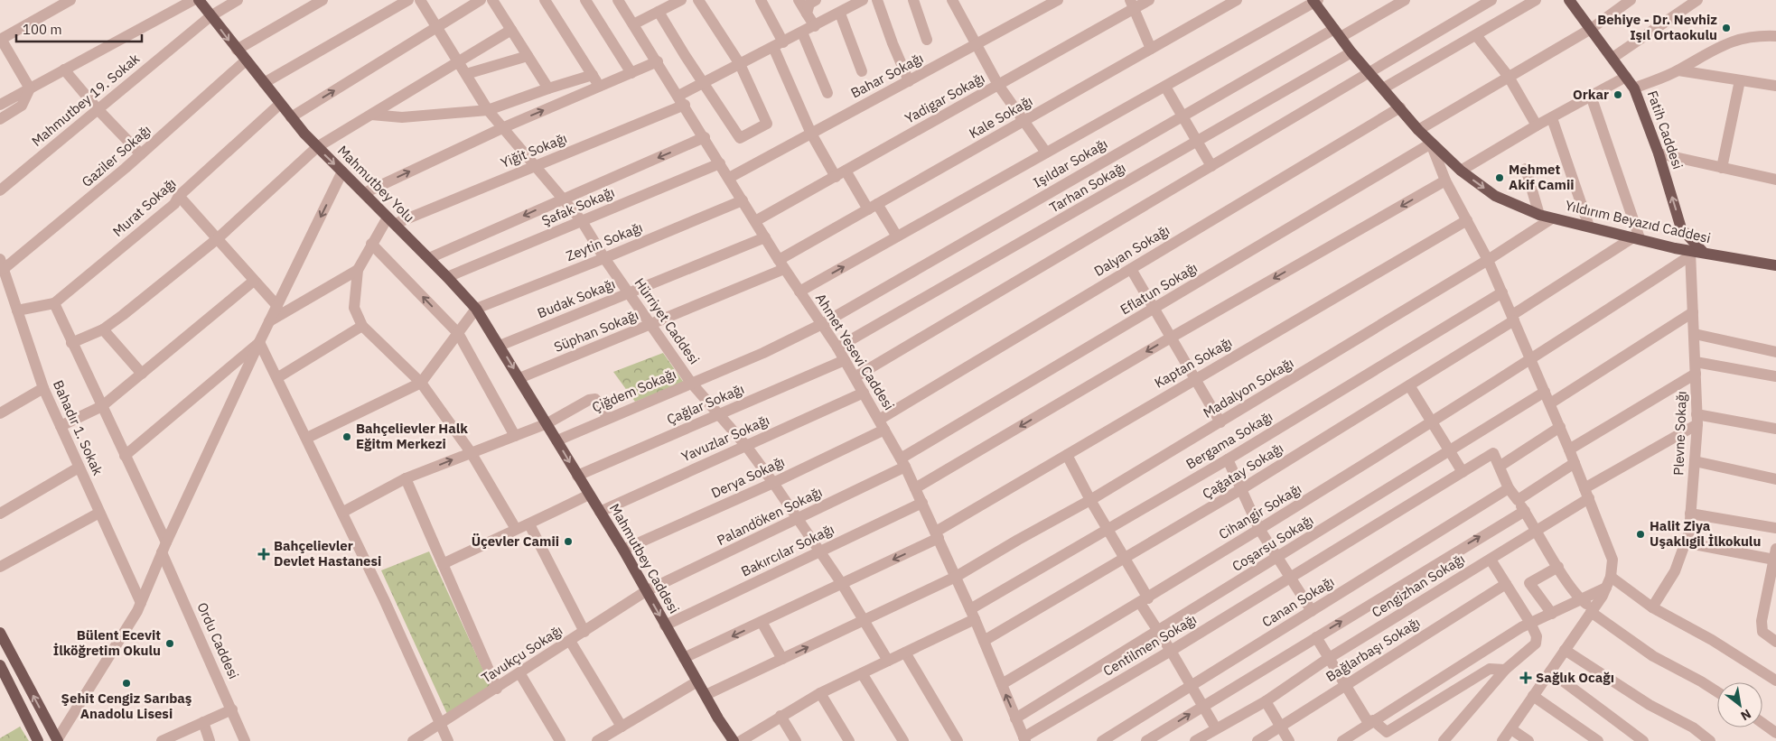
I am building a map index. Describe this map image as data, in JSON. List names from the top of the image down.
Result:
{
  "streets": {
    "main road": [
      "Fatih Caddesi",
      "Mahmutbey Yolu",
      "Yıldırım Beyazıd Caddesi",
      "Mahmutbey Caddesi"
    ],
    "street": [
      "Bahar Sokağı",
      "Yadigar Sokağı",
      "Mahmutbey 19. Sokak",
      "Kale Sokağı",
      "Yiğit Sokağı",
      "Gaziler Sokağı",
      "Işıldar Sokağı",
      "Tarhan Sokağı",
      "Şafak Sokağı",
      "Murat Sokağı",
      "Zeytin Sokağı",
      "Dalyan Sokağı",
      "Eflatun Sokağı",
      "Budak Sokağı",
      "Hürriyet Caddesi",
      "Süphan Sokağı",
      "Ahmet Yesevi Caddesi",
      "Kaptan Sokağı",
      "Madalyon Sokağı",
      "Çiğdem Sokağı",
      "Çağlar Sokağı",
      "Bahadır 1. Sokak",
      "Plevne Sokağı",
      "Yavuzlar Sokağı",
      "Bergama Sokağı",
      "Çağatay Sokağı",
      "Derya Sokağı",
      "Cihangir Sokağı",
      "Palandöken Sokağı",
      "Coşarsu Sokağı",
      "Bakırcılar Sokağı",
      "Cengizhan Sokağı",
      "Canan Sokağı",
      "Ordu Caddesi",
      "Centilmen Sokağı",
      "Bağlarbaşı Sokağı",
      "Tavukçu Sokağı"
    ]
  },
  "crossings": [
    ["Bahar Sokağı", "Ahmet Yesevi Caddesi"],
    ["Yadigar Sokağı", "Ahmet Yesevi Caddesi"],
    ["Mahmutbey 19. Sokak", "Mahmutbey Yolu"],
    ["Kale Sokağı", "Süphan Sokağı"],
    ["Kale Sokağı", "Ahmet Yesevi Caddesi"],
    ["Fatih Caddesi", "Yıldırım Beyazıd Caddesi"],
    ["Yiğit Sokağı", "Mahmutbey Yolu"],
    ["Yiğit Sokağı", "Hürriyet Caddesi"],
    ["Yiğit Sokağı", "Ahmet Yesevi Caddesi"],
    ["Gaziler Sokağı", "Mahmutbey Yolu"],
    ["Gaziler Sokağı", "Bahadır 1. Sokak"],
    ["Işıldar Sokağı", "Yıldırım Beyazıd Caddesi"],
    ["Işıldar Sokağı", "Ahmet Yesevi Caddesi"],
    ["Işıldar Sokağı", "Çiğdem Sokağı"],
    ["Mahmutbey Yolu", "Şafak Sokağı"],
    ["Mahmutbey Yolu", "Murat Sokağı"],
    ["Mahmutbey Yolu", "Zeytin Sokağı"],
    ["Mahmutbey Yolu", "Budak Sokağı"],
    ["Mahmutbey Yolu", "Süphan Sokağı"],
    ["Mahmutbey Yolu", "Mahmutbey Caddesi"],
    ["Tarhan Sokağı", "Yıldırım Beyazıd Caddesi"],
    ["Tarhan Sokağı", "Ahmet Yesevi Caddesi"],
    ["Şafak Sokağı", "Hürriyet Caddesi"],
    ["Şafak Sokağı", "Ahmet Yesevi Caddesi"],
    ["Murat Sokağı", "Bahadır 1. Sokak"],
    ["Murat Sokağı", "Ordu Caddesi"],
    ["Yıldırım Beyazıd Caddesi", "Dalyan Sokağı"],
    ["Yıldırım Beyazıd Caddesi", "Eflatun Sokağı"],
    ["Yıldırım Beyazıd Caddesi", "Madalyon Sokağı"],
    ["Yıldırım Beyazıd Caddesi", "Plevne Sokağı"],
    ["Yıldırım Beyazıd Caddesi", "Çağatay Sokağı"],
    ["Yıldırım Beyazıd Caddesi", "Cihangir Sokağı"],
    ["Zeytin Sokağı", "Hürriyet Caddesi"],
    ["Zeytin Sokağı", "Ahmet Yesevi Caddesi"],
    ["Dalyan Sokağı", "Ahmet Yesevi Caddesi"],
    ["Dalyan Sokağı", "Derya Sokağı"],
    ["Eflatun Sokağı", "Ahmet Yesevi Caddesi"],
    ["Eflatun Sokağı", "Palandöken Sokağı"],
    ["Budak Sokağı", "Hürriyet Caddesi"],
    ["Budak Sokağı", "Ahmet Yesevi Caddesi"],
    ["Hürriyet Caddesi", "Süphan Sokağı"],
    ["Hürriyet Caddesi", "Kaptan Sokağı"],
    ["Hürriyet Caddesi", "Madalyon Sokağı"],
    ["Hürriyet Caddesi", "Çiğdem Sokağı"],
    ["Hürriyet Caddesi", "Çağlar Sokağı"],
    ["Hürriyet Caddesi", "Yavuzlar Sokağı"],
    ["Hürriyet Caddesi", "Bergama Sokağı"],
    ["Hürriyet Caddesi", "Derya Sokağı"],
    ["Hürriyet Caddesi", "Palandöken Sokağı"],
    ["Hürriyet Caddesi", "Bakırcılar Sokağı"],
    ["Süphan Sokağı", "Ahmet Yesevi Caddesi"],
    ["Ahmet Yesevi Caddesi", "Kaptan Sokağı"],
    ["Ahmet Yesevi Caddesi", "Madalyon Sokağı"],
    ["Ahmet Yesevi Caddesi", "Çiğdem Sokağı"],
    ["Ahmet Yesevi Caddesi", "Çağlar Sokağı"],
    ["Ahmet Yesevi Caddesi", "Yavuzlar Sokağı"],
    ["Ahmet Yesevi Caddesi", "Bergama Sokağı"],
    ["Ahmet Yesevi Caddesi", "Çağatay Sokağı"],
    ["Ahmet Yesevi Caddesi", "Derya Sokağı"],
    ["Ahmet Yesevi Caddesi", "Cihangir Sokağı"],
    ["Ahmet Yesevi Caddesi", "Palandöken Sokağı"],
    ["Ahmet Yesevi Caddesi", "Coşarsu Sokağı"],
    ["Ahmet Yesevi Caddesi", "Bakırcılar Sokağı"],
    ["Ahmet Yesevi Caddesi", "Centilmen Sokağı"],
    ["Kaptan Sokağı", "Mahmutbey Caddesi"],
    ["Madalyon Sokağı", "Mahmutbey Caddesi"],
    ["Çiğdem Sokağı", "Mahmutbey Caddesi"],
    ["Çağlar Sokağı", "Mahmutbey Caddesi"],
    ["Plevne Sokağı", "Cihangir Sokağı"],
    ["Plevne Sokağı", "Cengizhan Sokağı"],
    ["Yavuzlar Sokağı", "Mahmutbey Caddesi"],
    ["Derya Sokağı", "Mahmutbey Caddesi"],
    ["Palandöken Sokağı", "Mahmutbey Caddesi"],
    ["Palandöken Sokağı", "Tavukçu Sokağı"],
    ["Bakırcılar Sokağı", "Mahmutbey Caddesi"],
    ["Mahmutbey Caddesi", "Tavukçu Sokağı"]
  ],
  "places": {
    "other": [
      "Behiye - Dr. Nevhiz Işıl Ortaokulu",
      "Orkar",
      "Mehmet Akif Camii",
      "Bahçelievler Halk Eğitm Merkezi",
      "Halit Ziya Uşaklıgil İlkokulu",
      "Üçevler Camii",
      "Bülent Ecevit İlköğretim Okulu",
      "Şehit Cengiz Sarıbaş Anadolu Lisesi"
    ],
    "health": ["Bahçelievler Devlet Hastanesi", "Sağlık Ocağı"]
  },
  "scale_bar": "100 m",
  "north": "bottom right"
}
